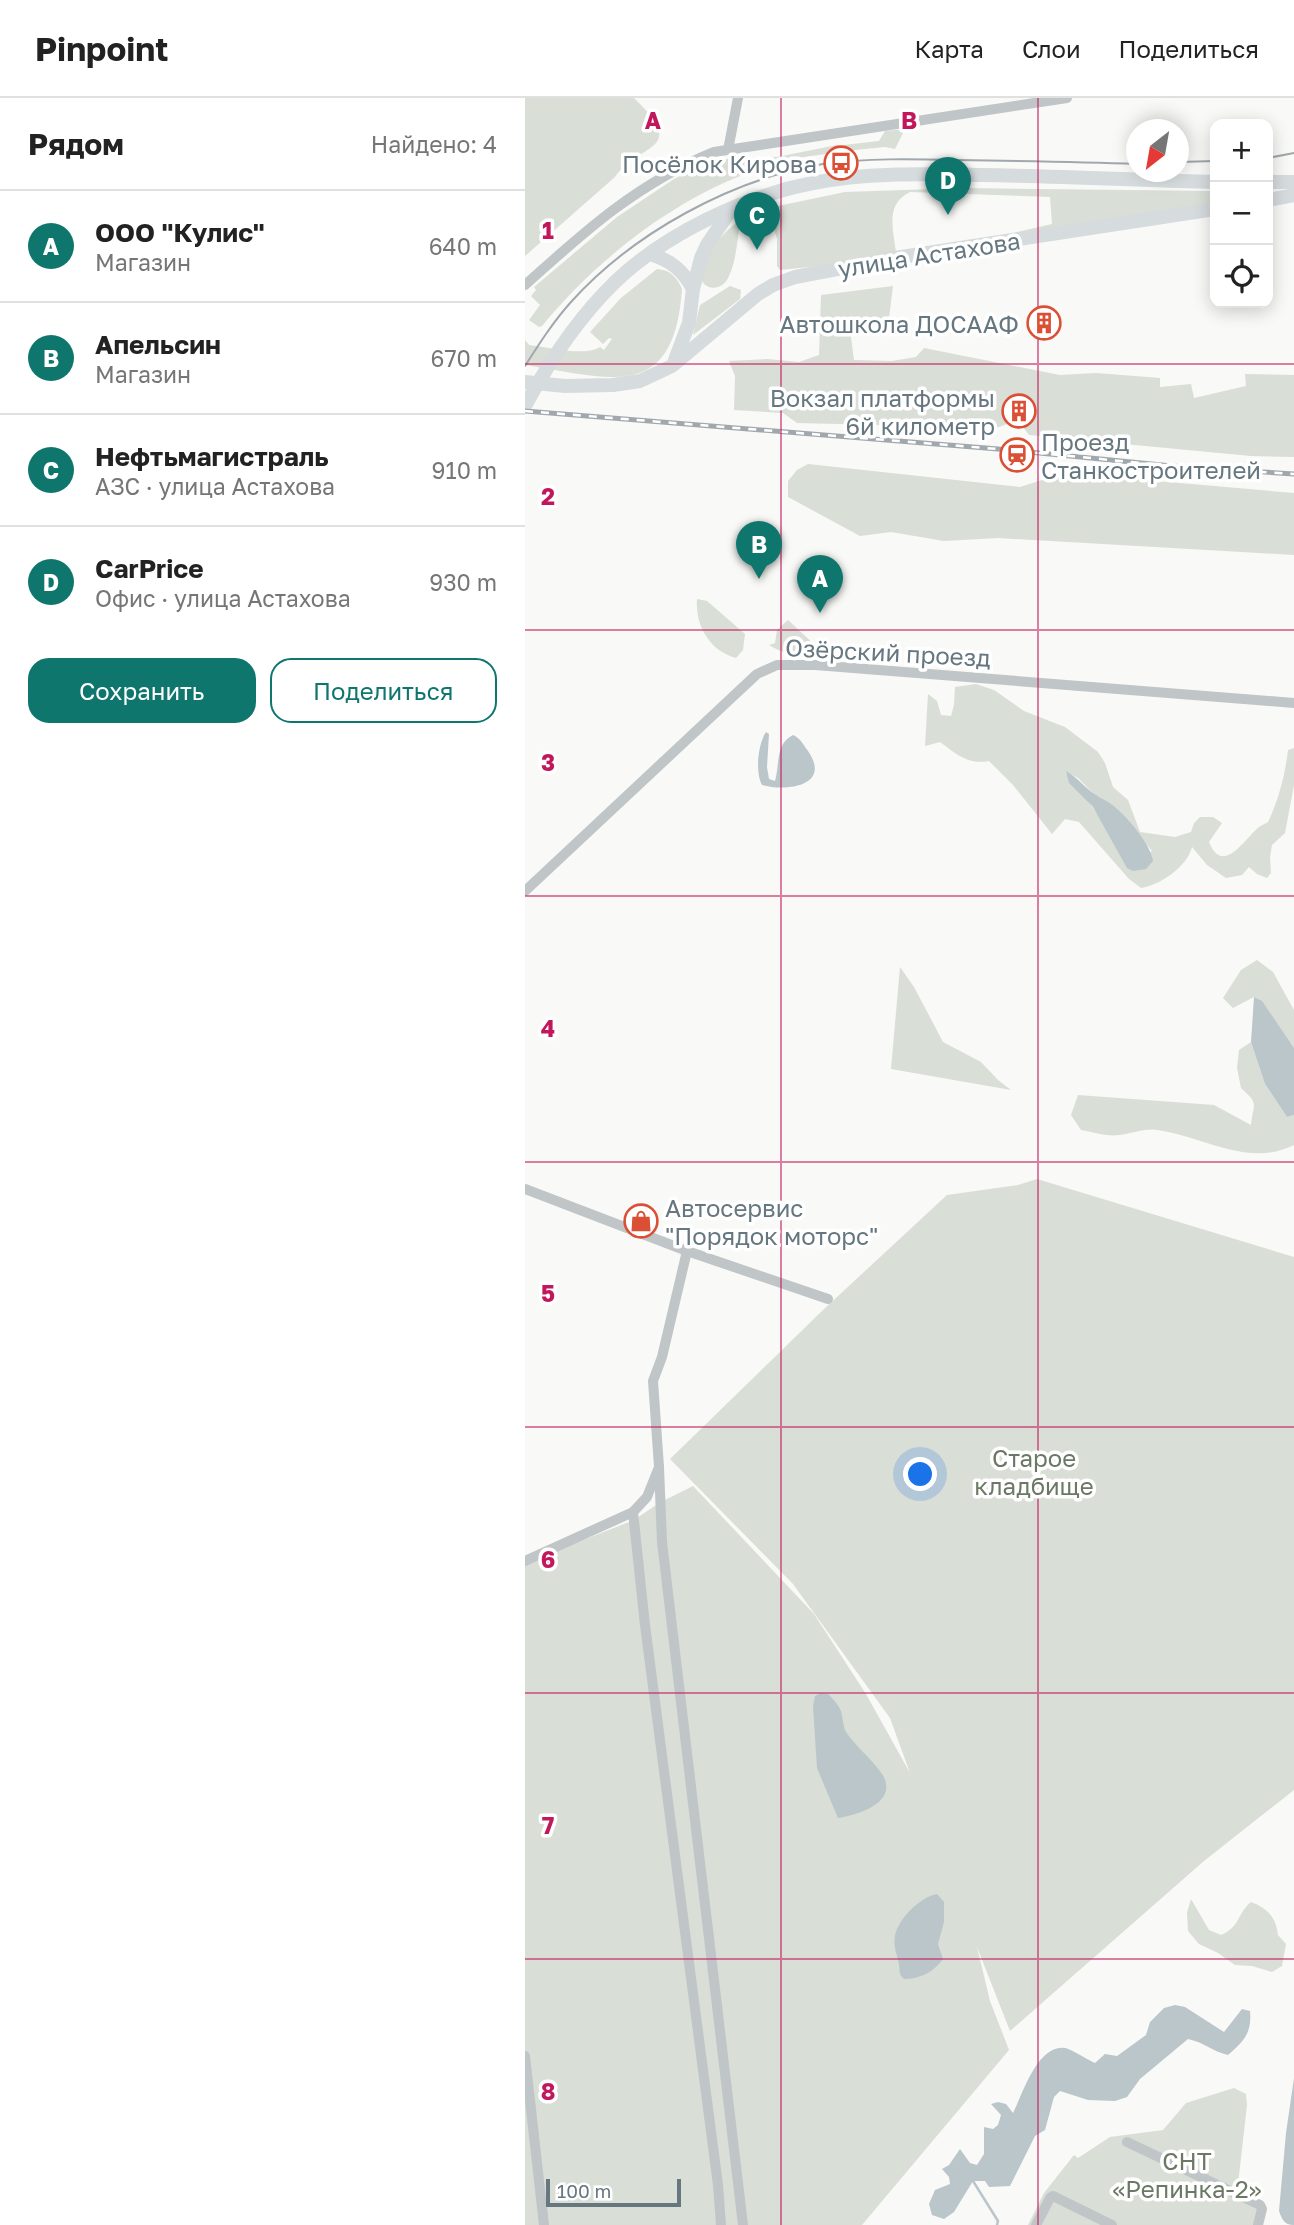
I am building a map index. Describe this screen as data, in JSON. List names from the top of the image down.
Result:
{
  "streets": {
    "main road": ["улица Астахова"],
    "street": ["Озёрский проезд"]
  },
  "parks": ["Старое кладбище", "СНТ «Репинка-2»"],
  "places": {
    "bus stop": ["Посёлок Кирова"],
    "building": ["Автошкола ДОСААФ", "Вокзал платформы 6й километр"],
    "station": ["Проезд Станкостроителей"],
    "shop": ["Автосервис \"Порядок моторс\""]
  },
  "scale_bar": "100 m",
  "north": "bottom left",
  "page": {
    "header": "Pinpoint",
    "nav": ["Карта", "Слои", "Поделиться"],
    "heading": ["Рядом", "Найдено: 4"],
    "map_buttons": ["+", "−"],
    "pins": [
      "D",
      "C",
      "B",
      "A"
    ],
    "list": [
      {
        "mark": "A",
        "name": "ООО \"Кулис\"",
        "note": "Магазин",
        "value": "640 m"
      },
      {
        "mark": "B",
        "name": "Апельсин",
        "note": "Магазин",
        "value": "670 m"
      },
      {
        "mark": "C",
        "name": "Нефтьмагистраль",
        "note": "АЗС · улица Астахова",
        "value": "910 m"
      },
      {
        "mark": "D",
        "name": "CarPrice",
        "note": "Офис · улица Астахова",
        "value": "930 m"
      }
    ],
    "buttons": ["Сохранить", "Поделиться"],
    "scale": "100 m"
  },
  "grid": {
    "columns": ["A", "B"],
    "rows": [
      "1",
      "2",
      "3",
      "4",
      "5",
      "6",
      "7",
      "8"
    ]
  }
}
